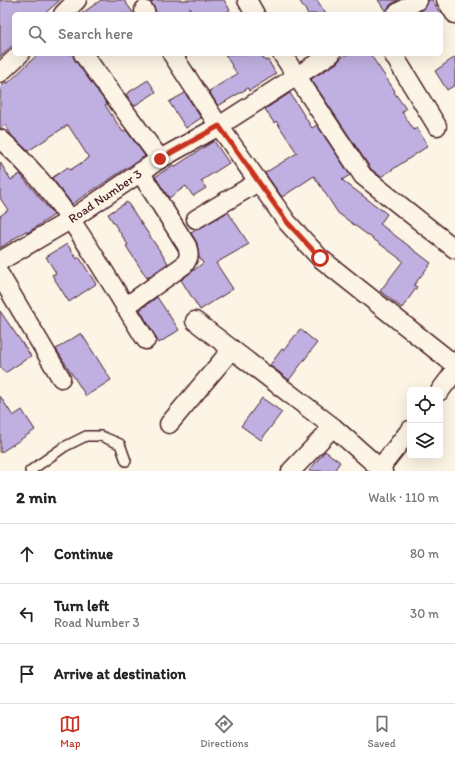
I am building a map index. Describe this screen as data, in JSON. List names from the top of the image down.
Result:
{
  "streets": {
    "street": ["Road Number 3"]
  },
  "page": {
    "search": "Search here",
    "heading": ["2 min", "Walk · 110 m"],
    "list": [
      ["Continue", "80 m"],
      ["Turn left", "Road Number 3", "30 m"],
      "Arrive at destination"
    ],
    "nav": ["Map", "Directions", "Saved"]
  }
}
